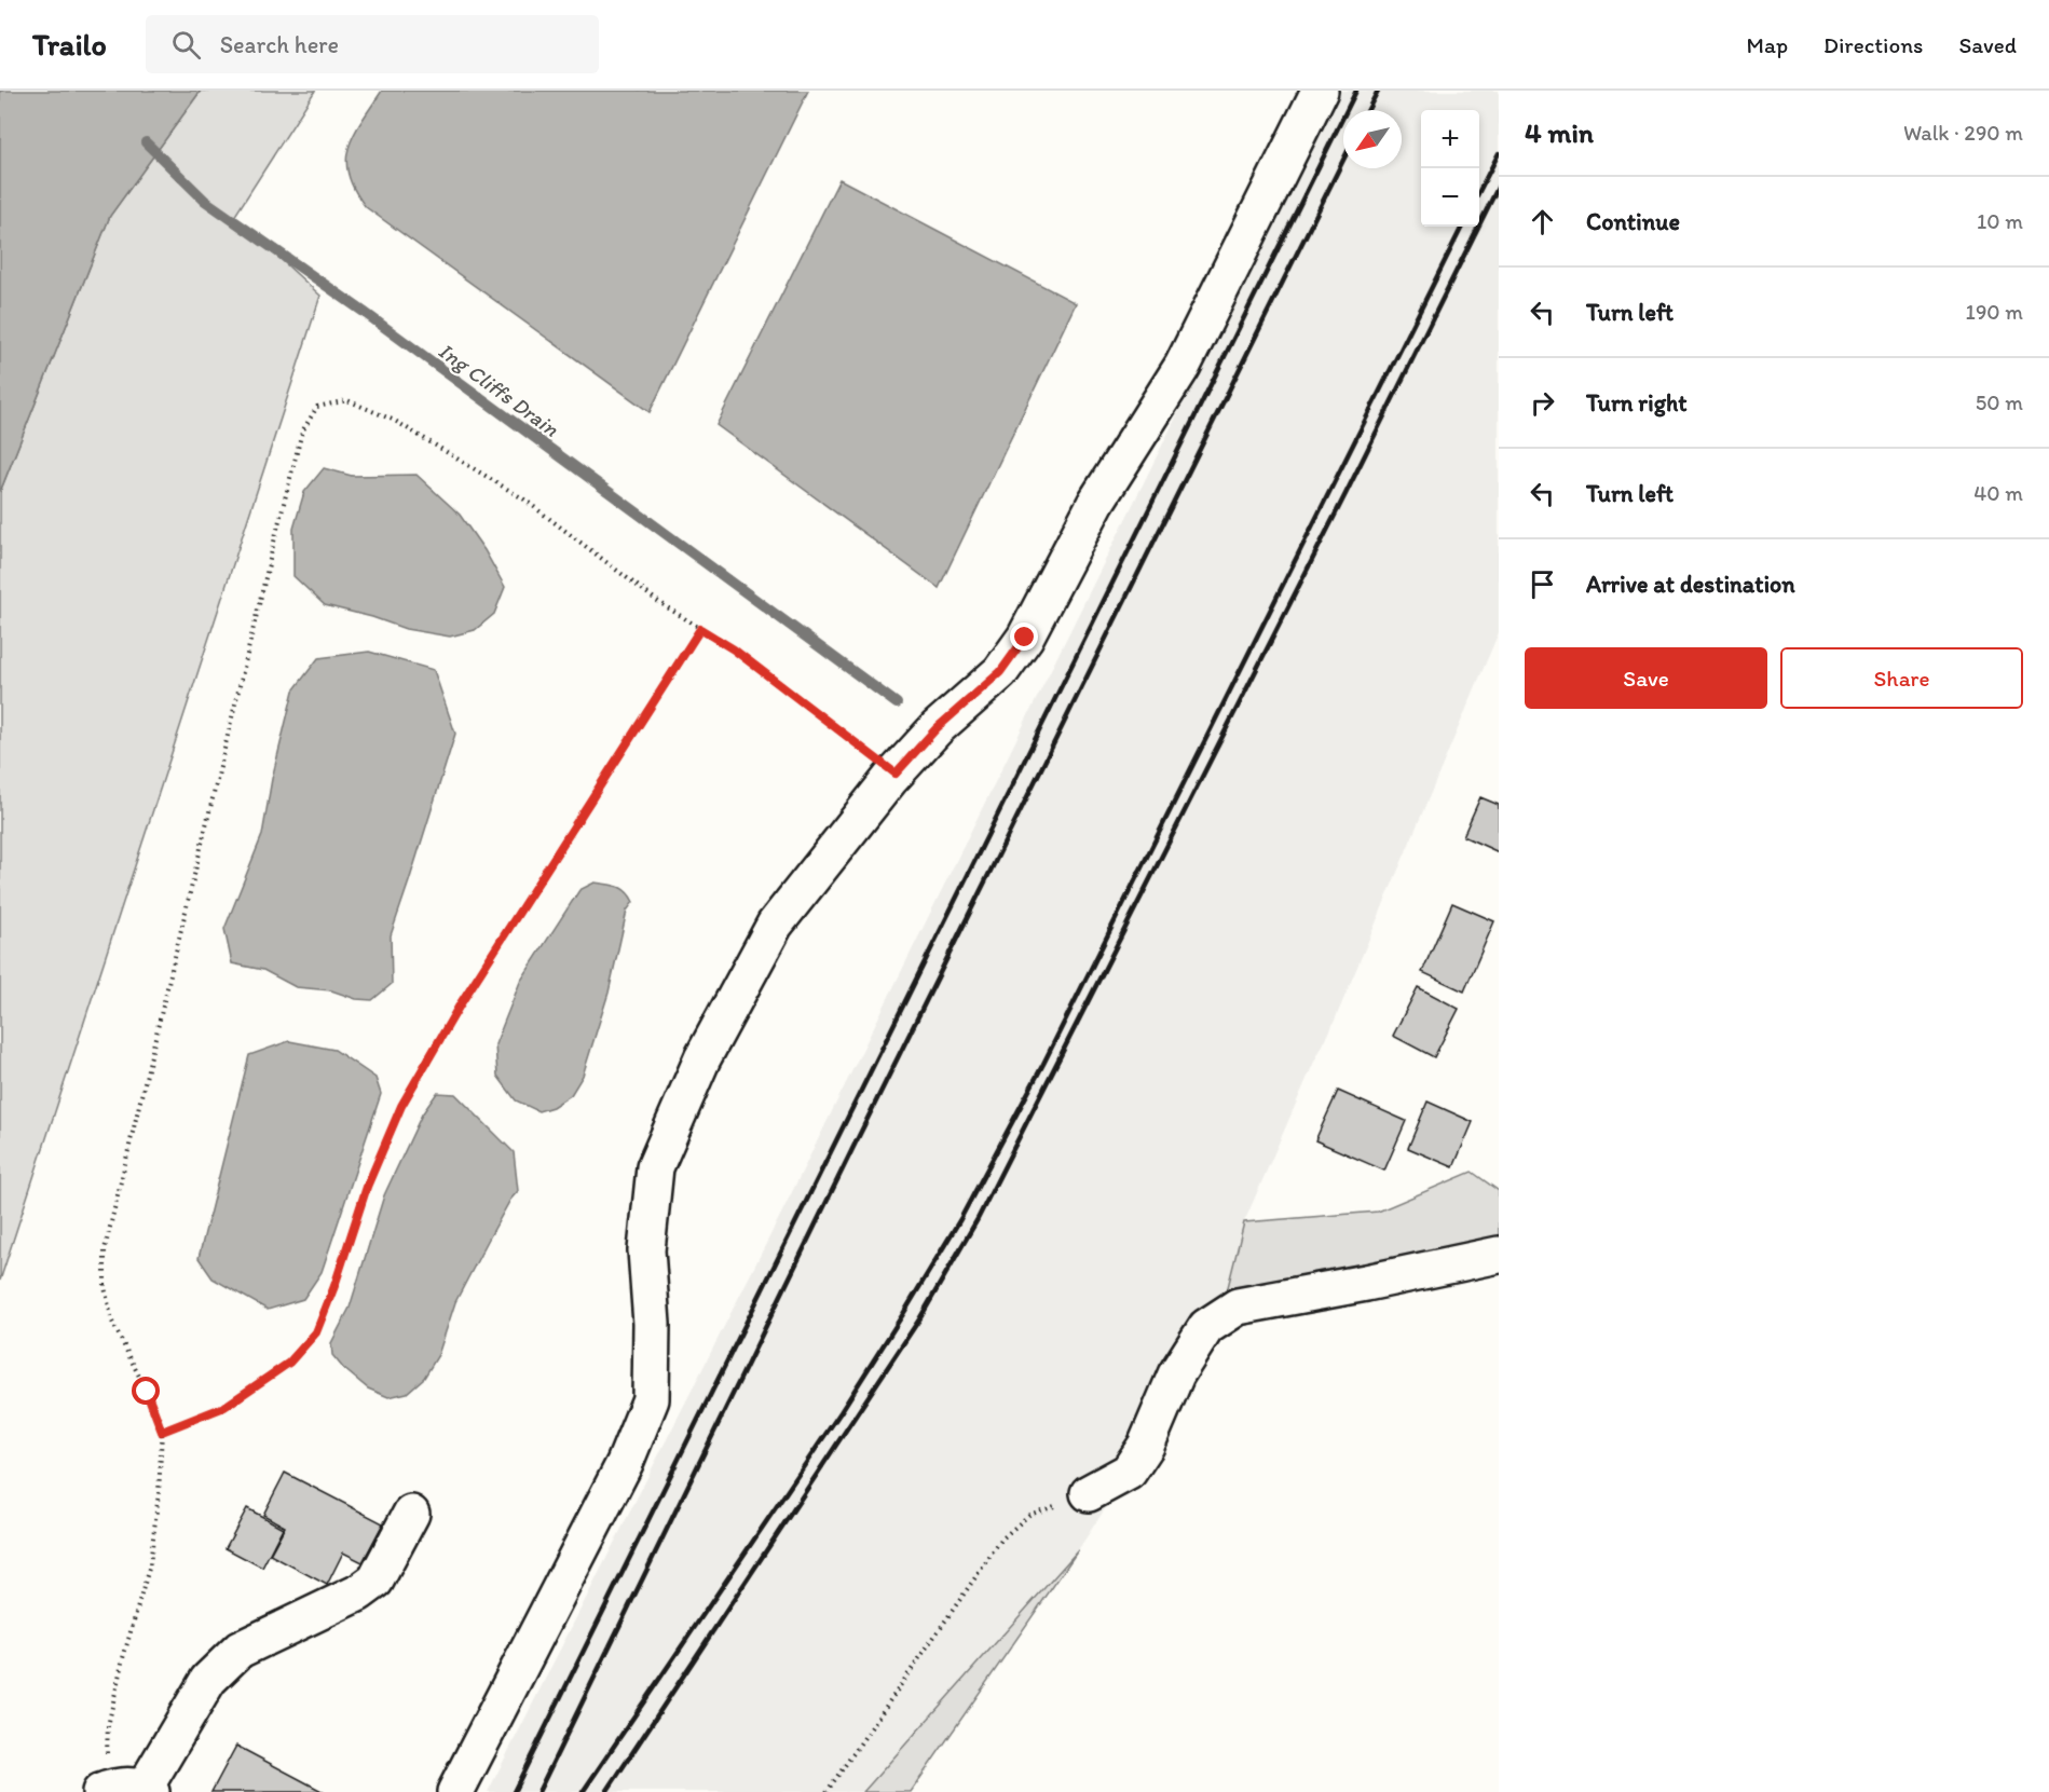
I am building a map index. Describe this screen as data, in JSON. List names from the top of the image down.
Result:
{
  "water": ["Ing Cliffs Drain"],
  "north": "bottom left",
  "page": {
    "header": "Trailo",
    "search": "Search here",
    "nav": ["Map", "Directions", "Saved"],
    "heading": ["4 min", "Walk · 290 m"],
    "map_buttons": ["+", "−"],
    "list": [
      ["Continue", "10 m"],
      ["Turn left", "190 m"],
      ["Turn right", "50 m"],
      ["Turn left", "40 m"],
      "Arrive at destination"
    ],
    "buttons": ["Save", "Share"]
  }
}
